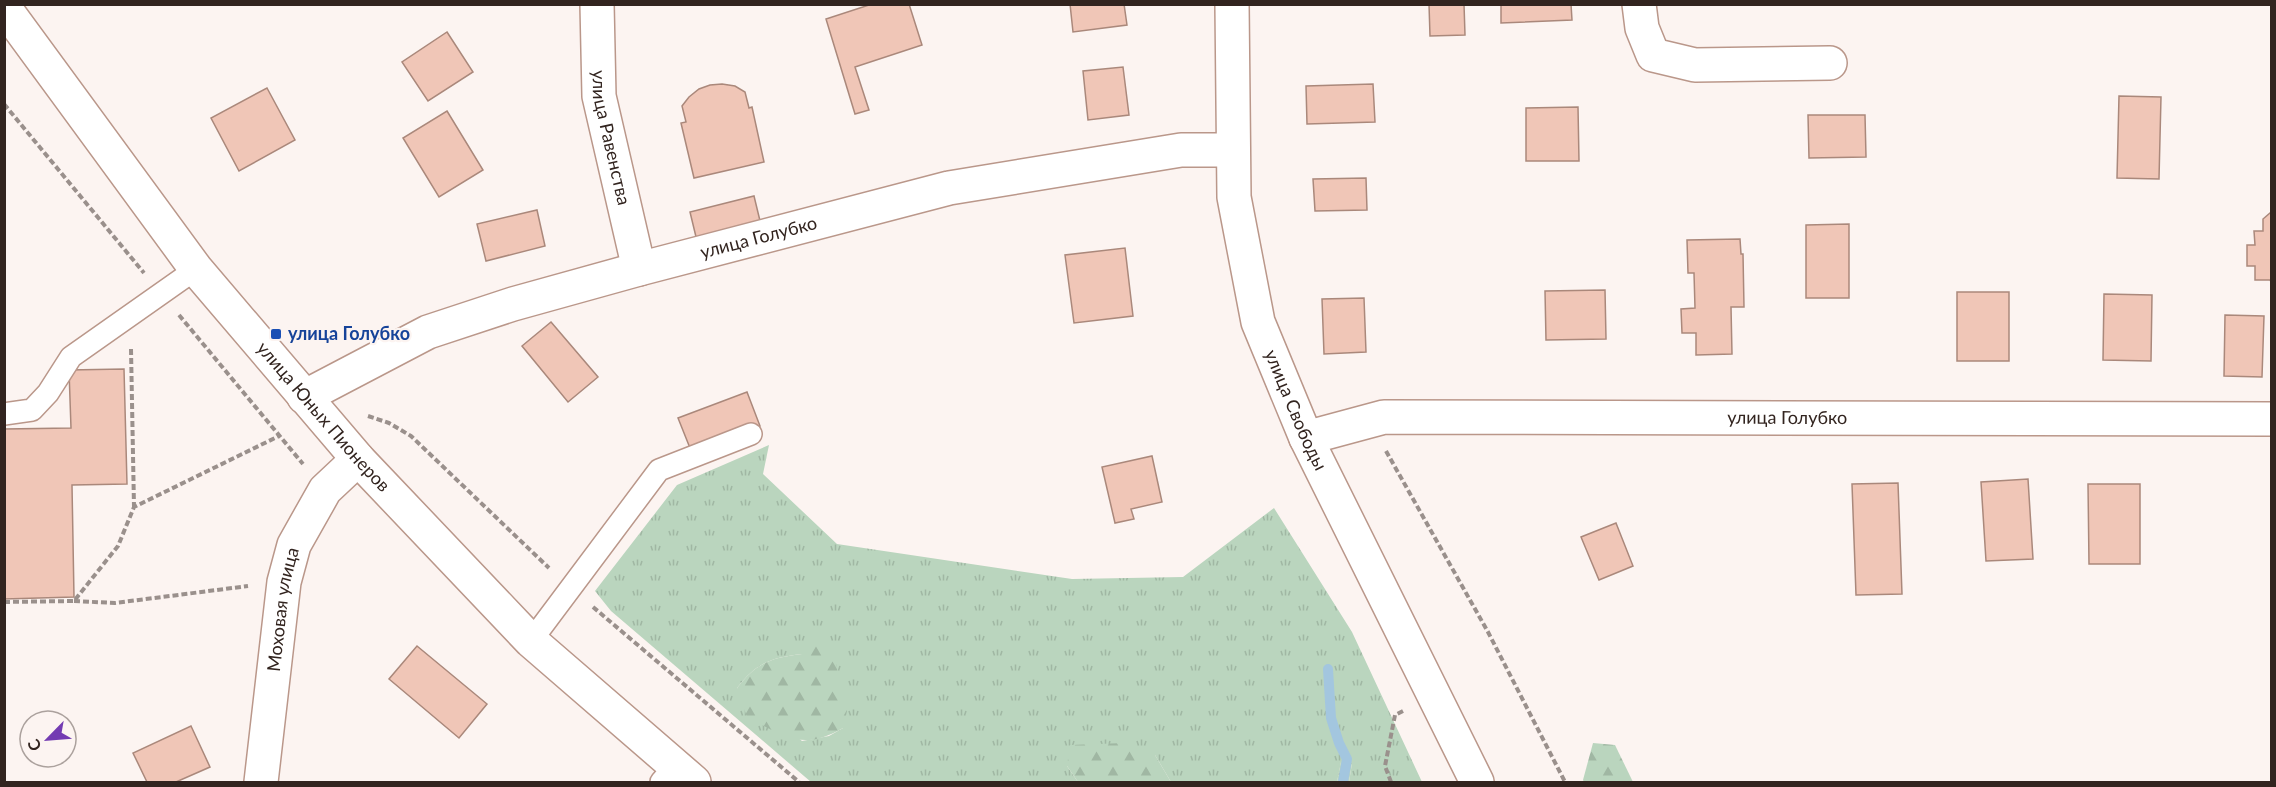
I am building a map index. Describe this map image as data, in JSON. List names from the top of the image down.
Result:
{
  "streets": {
    "street": [
      "улица Равенства",
      "улица Голубко",
      "улица Свободы",
      "улица Юных Пионеров",
      "Моховая улица"
    ]
  },
  "crossings": [
    ["улица Равенства", "улица Голубко"],
    ["улица Голубко", "улица Свободы"],
    ["улица Голубко", "улица Юных Пионеров"],
    ["улица Юных Пионеров", "Моховая улица"]
  ],
  "places": {
    "transit": ["улица Голубко"]
  },
  "north": "bottom left"
}
